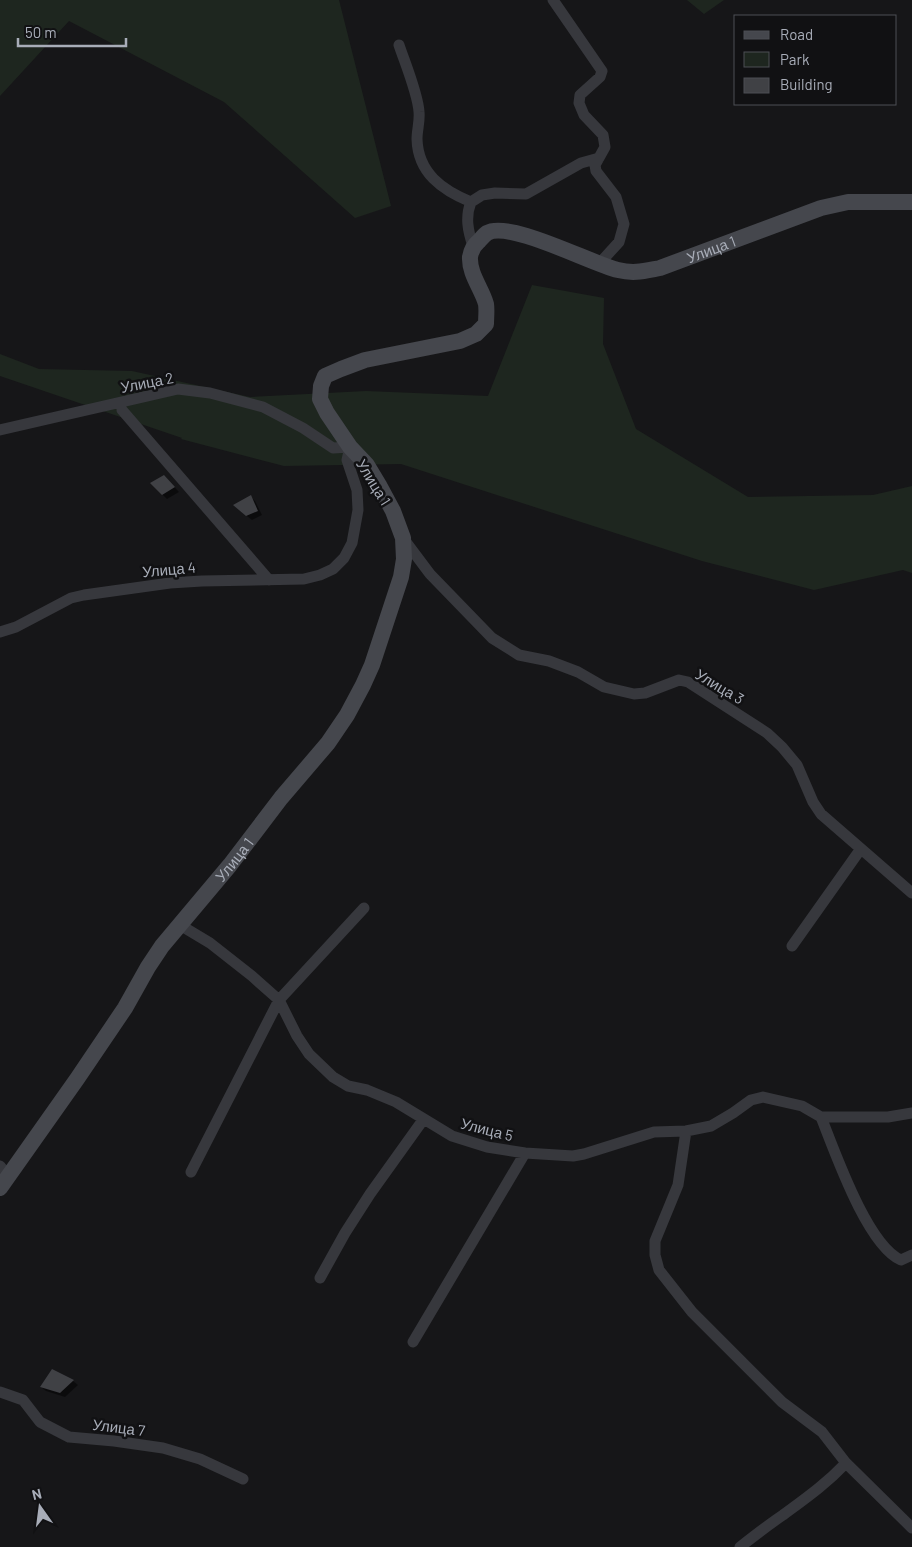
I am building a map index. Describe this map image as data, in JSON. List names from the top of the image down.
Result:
{
  "streets": {
    "main road": ["Улица 1"],
    "street": [
      "Улица 2",
      "Улица 4",
      "Улица 3",
      "Улица 5",
      "Улица 7"
    ]
  },
  "crossings": [
    ["Улица 1", "Улица 2"],
    ["Улица 1", "Улица 4"],
    ["Улица 1", "Улица 3"],
    ["Улица 1", "Улица 5"],
    ["Улица 2", "Улица 4"]
  ],
  "legend": ["Road", "Park", "Building"],
  "scale_bar": "50 m",
  "north": "top"
}
